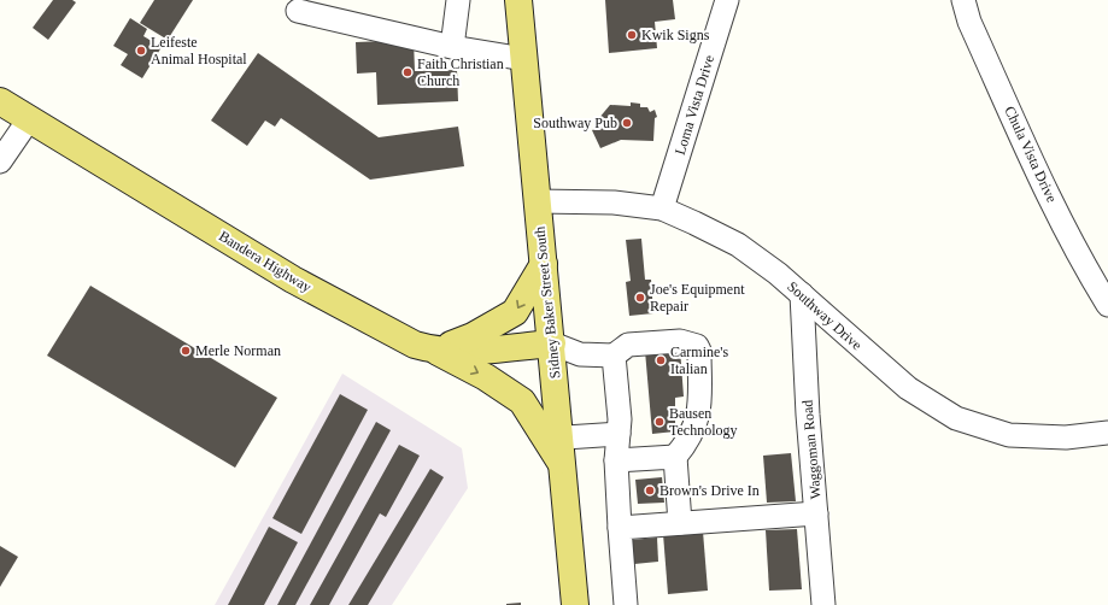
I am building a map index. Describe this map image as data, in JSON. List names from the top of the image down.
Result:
{
  "streets": {
    "main road": ["Bandera Highway", "Sidney Baker Street South"],
    "street": [
      "Loma Vista Drive",
      "Chula Vista Drive",
      "Southway Drive",
      "Waggoman Road"
    ]
  },
  "crossings": [
    ["Loma Vista Drive", "Southway Drive"],
    ["Bandera Highway", "Sidney Baker Street South"],
    ["Sidney Baker Street South", "Southway Drive"],
    ["Southway Drive", "Waggoman Road"]
  ],
  "places": [
    "Kwik Signs",
    "Leifeste Animal Hospital",
    "Faith Christian Church",
    "Southway Pub",
    "Joe's Equipment Repair",
    "Merle Norman",
    "Carmine's Italian",
    "Bausen Technology",
    "Brown's Drive In"
  ]
}
